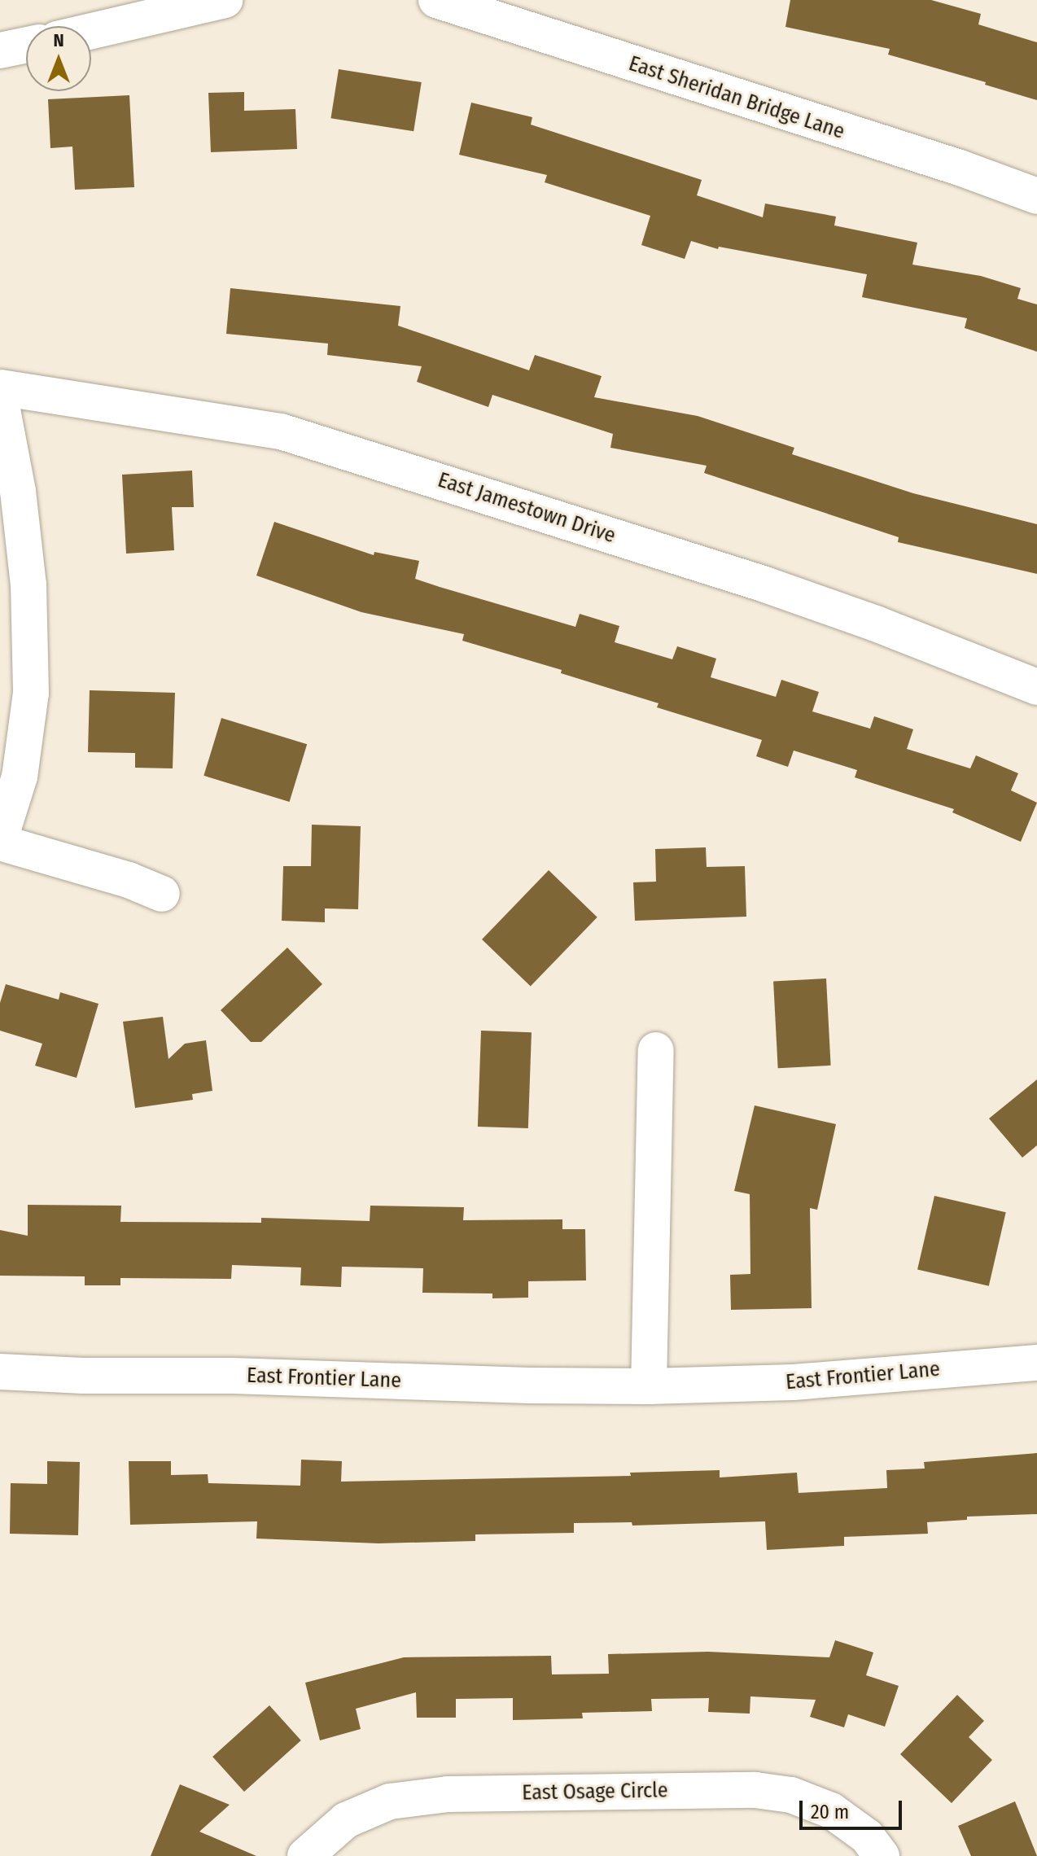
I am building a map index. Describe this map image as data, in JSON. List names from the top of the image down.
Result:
{
  "streets": {
    "street": [
      "East Sheridan Bridge Lane",
      "East Jamestown Drive",
      "East Frontier Lane",
      "East Osage Circle"
    ]
  },
  "scale_bar": "20 m",
  "north": "top"
}
